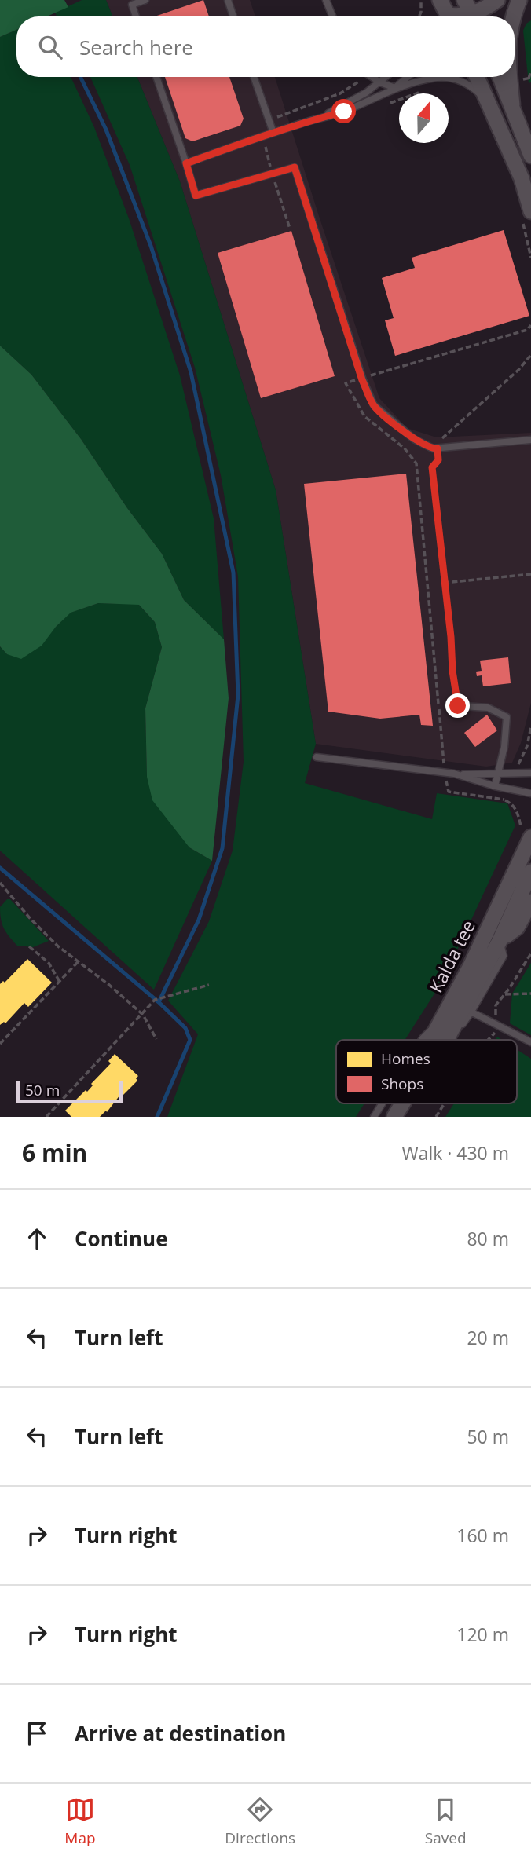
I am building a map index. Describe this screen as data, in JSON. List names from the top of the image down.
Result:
{
  "streets": {
    "street": ["Kalda tee"]
  },
  "legend": ["Homes", "Shops"],
  "scale_bar": "50 m",
  "north": "top",
  "page": {
    "search": "Search here",
    "scale": "50 m",
    "heading": ["6 min", "Walk · 430 m"],
    "list": [
      ["Continue", "80 m"],
      ["Turn left", "20 m"],
      ["Turn left", "50 m"],
      ["Turn right", "160 m"],
      ["Turn right", "120 m"],
      "Arrive at destination"
    ],
    "nav": ["Map", "Directions", "Saved"]
  }
}
